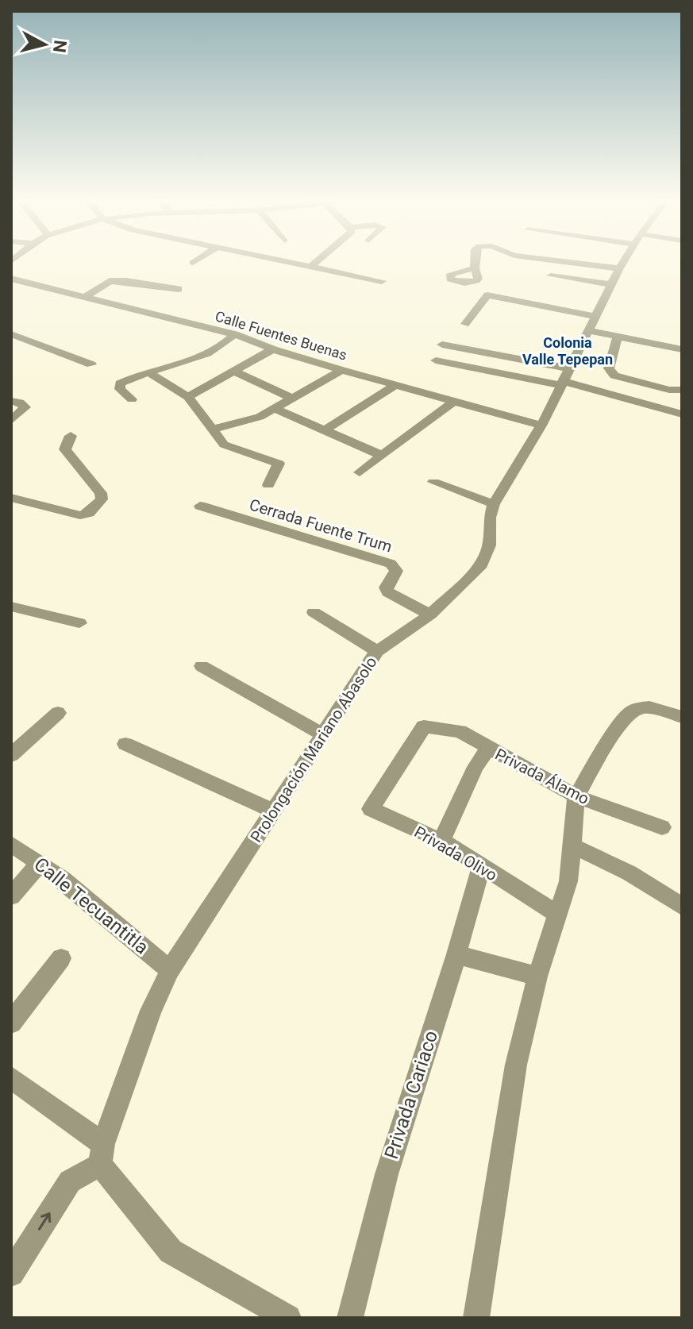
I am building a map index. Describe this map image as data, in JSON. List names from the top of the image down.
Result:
{
  "streets": {
    "street": [
      "Calle Fuentes Buenas",
      "Cerrada Fuente Trum",
      "Prolongación Mariano Abasolo",
      "Privada Álamo",
      "Privada Olivo",
      "Calle Tecuantitla",
      "Privada Cariaco"
    ]
  },
  "crossings": [
    ["Calle Fuentes Buenas", "Prolongación Mariano Abasolo"],
    ["Cerrada Fuente Trum", "Prolongación Mariano Abasolo"],
    ["Prolongación Mariano Abasolo", "Calle Tecuantitla"],
    ["Privada Álamo", "Privada Olivo"],
    ["Privada Olivo", "Privada Cariaco"]
  ],
  "districts": ["Colonia Valle Tepepan"],
  "north": "right"
}
